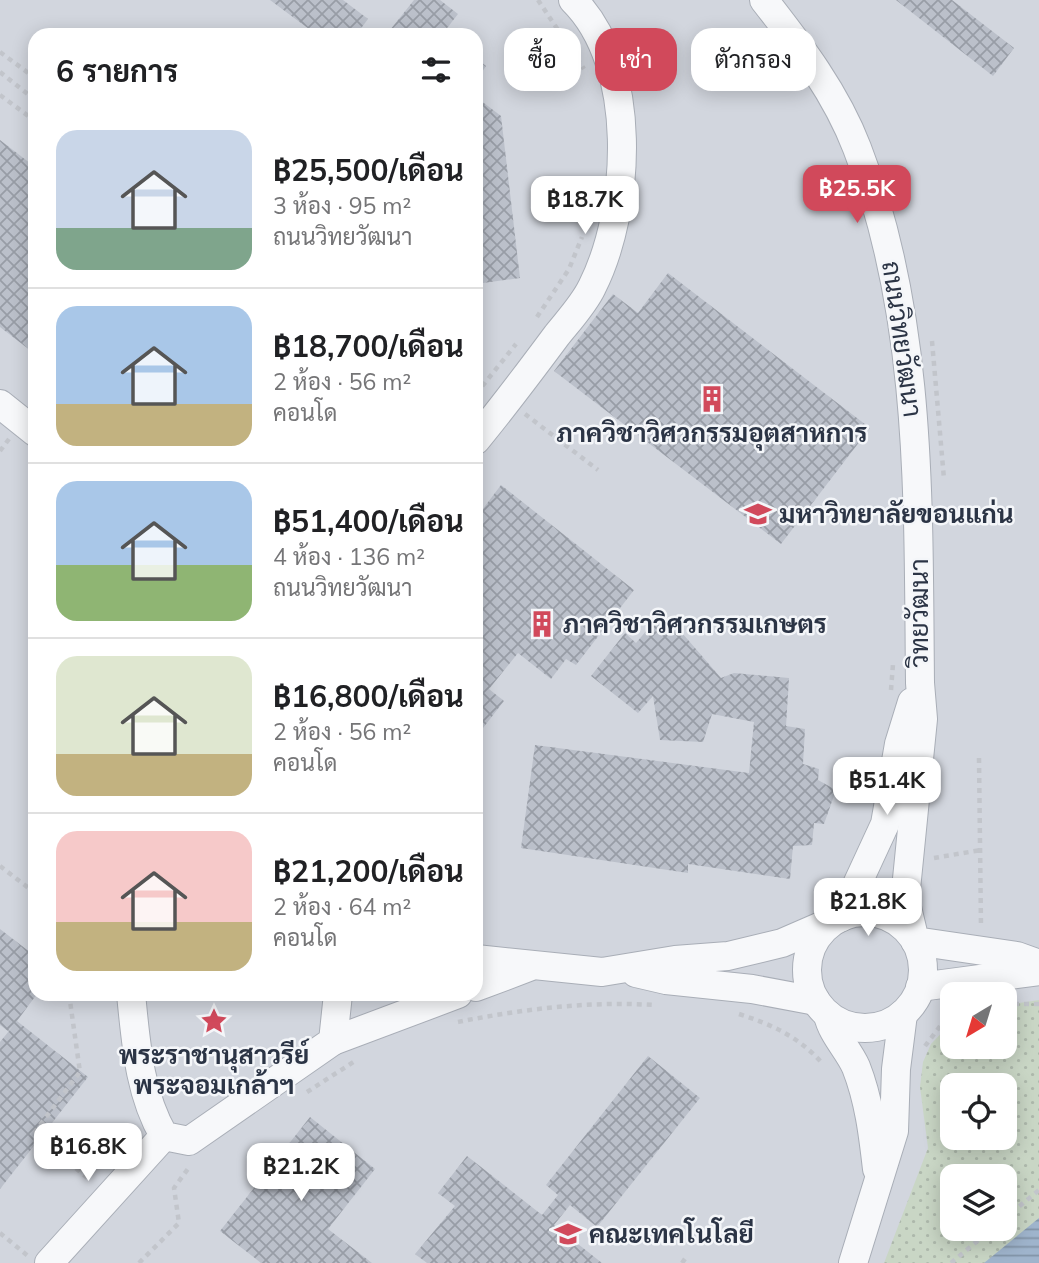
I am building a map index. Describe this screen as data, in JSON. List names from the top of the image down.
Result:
{
  "streets": {
    "street": ["ถนนวิทยวัฒนา", "วิทยวัฒนา"]
  },
  "crossings": [
    ["ถนนวิทยวัฒนา", "วิทยวัฒนา"]
  ],
  "places": {
    "building": ["ภาควิชาวิศวกรรมอุตสาหการ", "ภาควิชาวิศวกรรมเกษตร"],
    "school or university": ["มหาวิทยาลัยขอนแก่น", "คณะเทคโนโลยี"],
    "place": ["พระราชานุสาวรีย์ พระจอมเกล้าฯ"]
  },
  "north": "bottom left",
  "page": {
    "chip": ["ซื้อ", "เช่า", "ตัวกรอง"],
    "heading": "6 รายการ",
    "list": [
      {
        "name": "฿25,500/เดือน",
        "note": "3 ห้อง · 95 m² · ถนนวิทยวัฒนา"
      },
      {
        "name": "฿18,700/เดือน",
        "note": "2 ห้อง · 56 m² · คอนโด"
      },
      {
        "name": "฿51,400/เดือน",
        "note": "4 ห้อง · 136 m² · ถนนวิทยวัฒนา"
      },
      {
        "name": "฿16,800/เดือน",
        "note": "2 ห้อง · 56 m² · คอนโด"
      },
      {
        "name": "฿21,200/เดือน",
        "note": "2 ห้อง · 64 m² · คอนโด"
      }
    ],
    "price": [
      "฿25.5K",
      "฿18.7K",
      "฿51.4K",
      "฿21.8K",
      "฿16.8K",
      "฿21.2K"
    ]
  }
}
